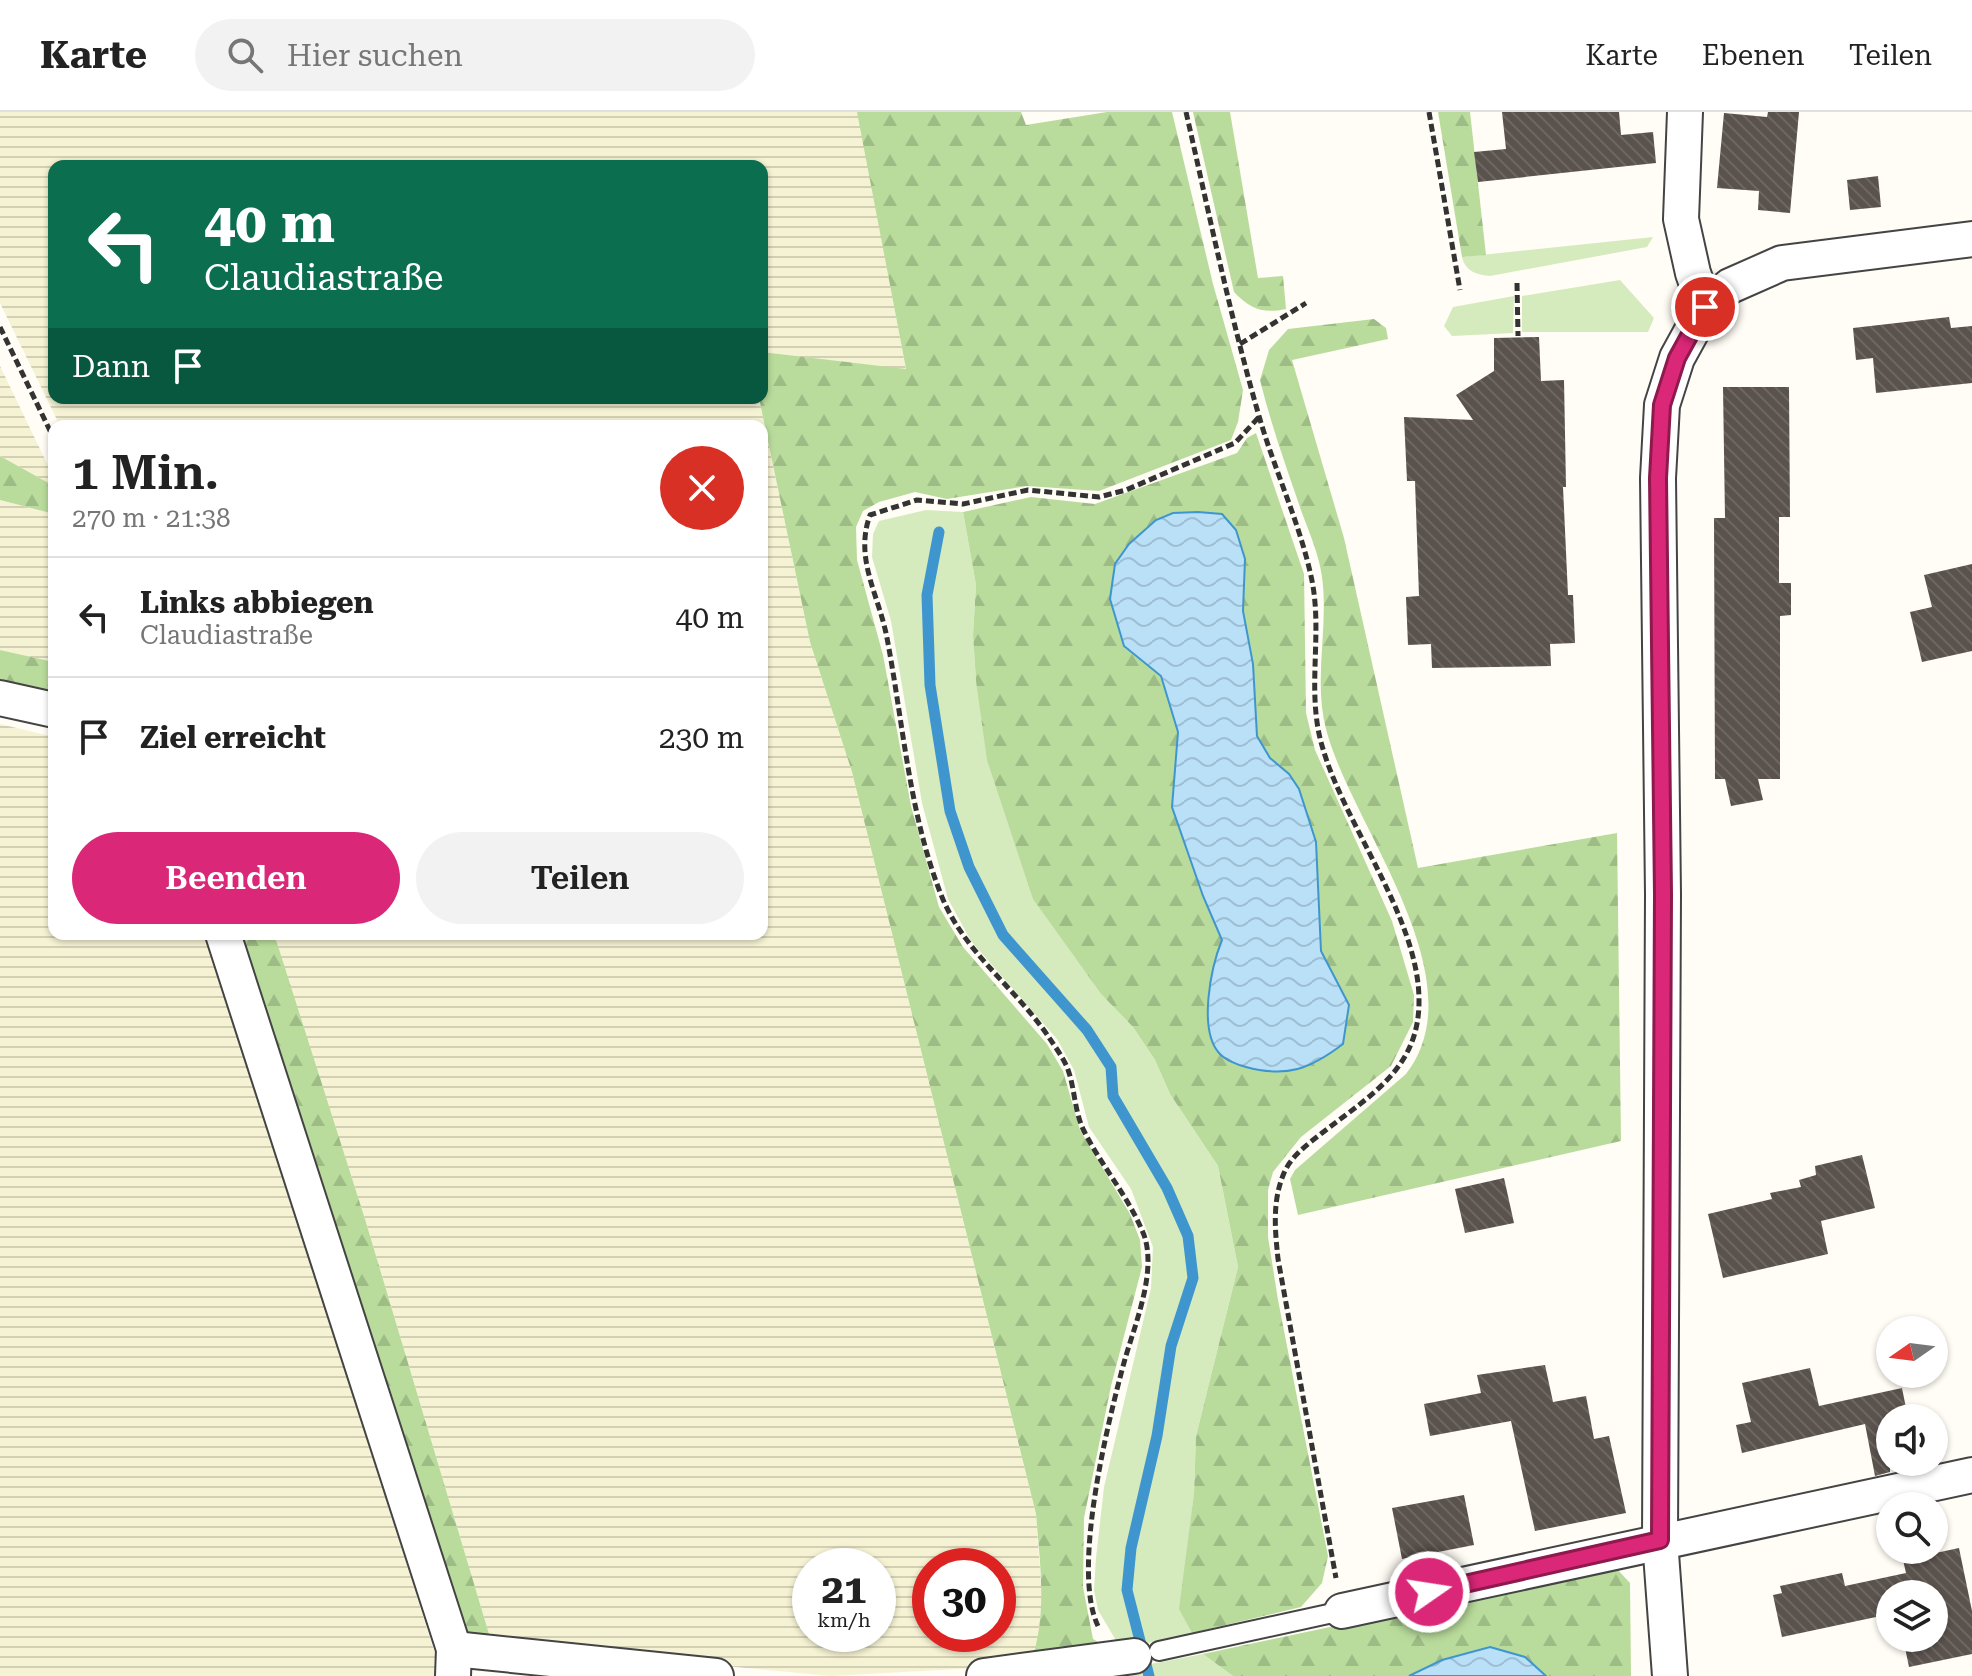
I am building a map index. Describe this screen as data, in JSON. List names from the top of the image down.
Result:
{
  "north": "left",
  "page": {
    "header": "Karte",
    "search": "Hier suchen",
    "nav": ["Karte", "Ebenen", "Teilen"],
    "turn": ["40 m", "Claudiastraße"],
    "then": "Dann",
    "heading": ["1 Min.", "270 m · 21:38"],
    "list": [
      {
        "name": "Links abbiegen",
        "note": "Claudiastraße",
        "value": "40 m"
      },
      {
        "name": "Ziel erreicht",
        "value": "230 m"
      }
    ],
    "buttons": ["Beenden", "Teilen"],
    "speed": "21 km/h",
    "limit": "30"
  }
}
